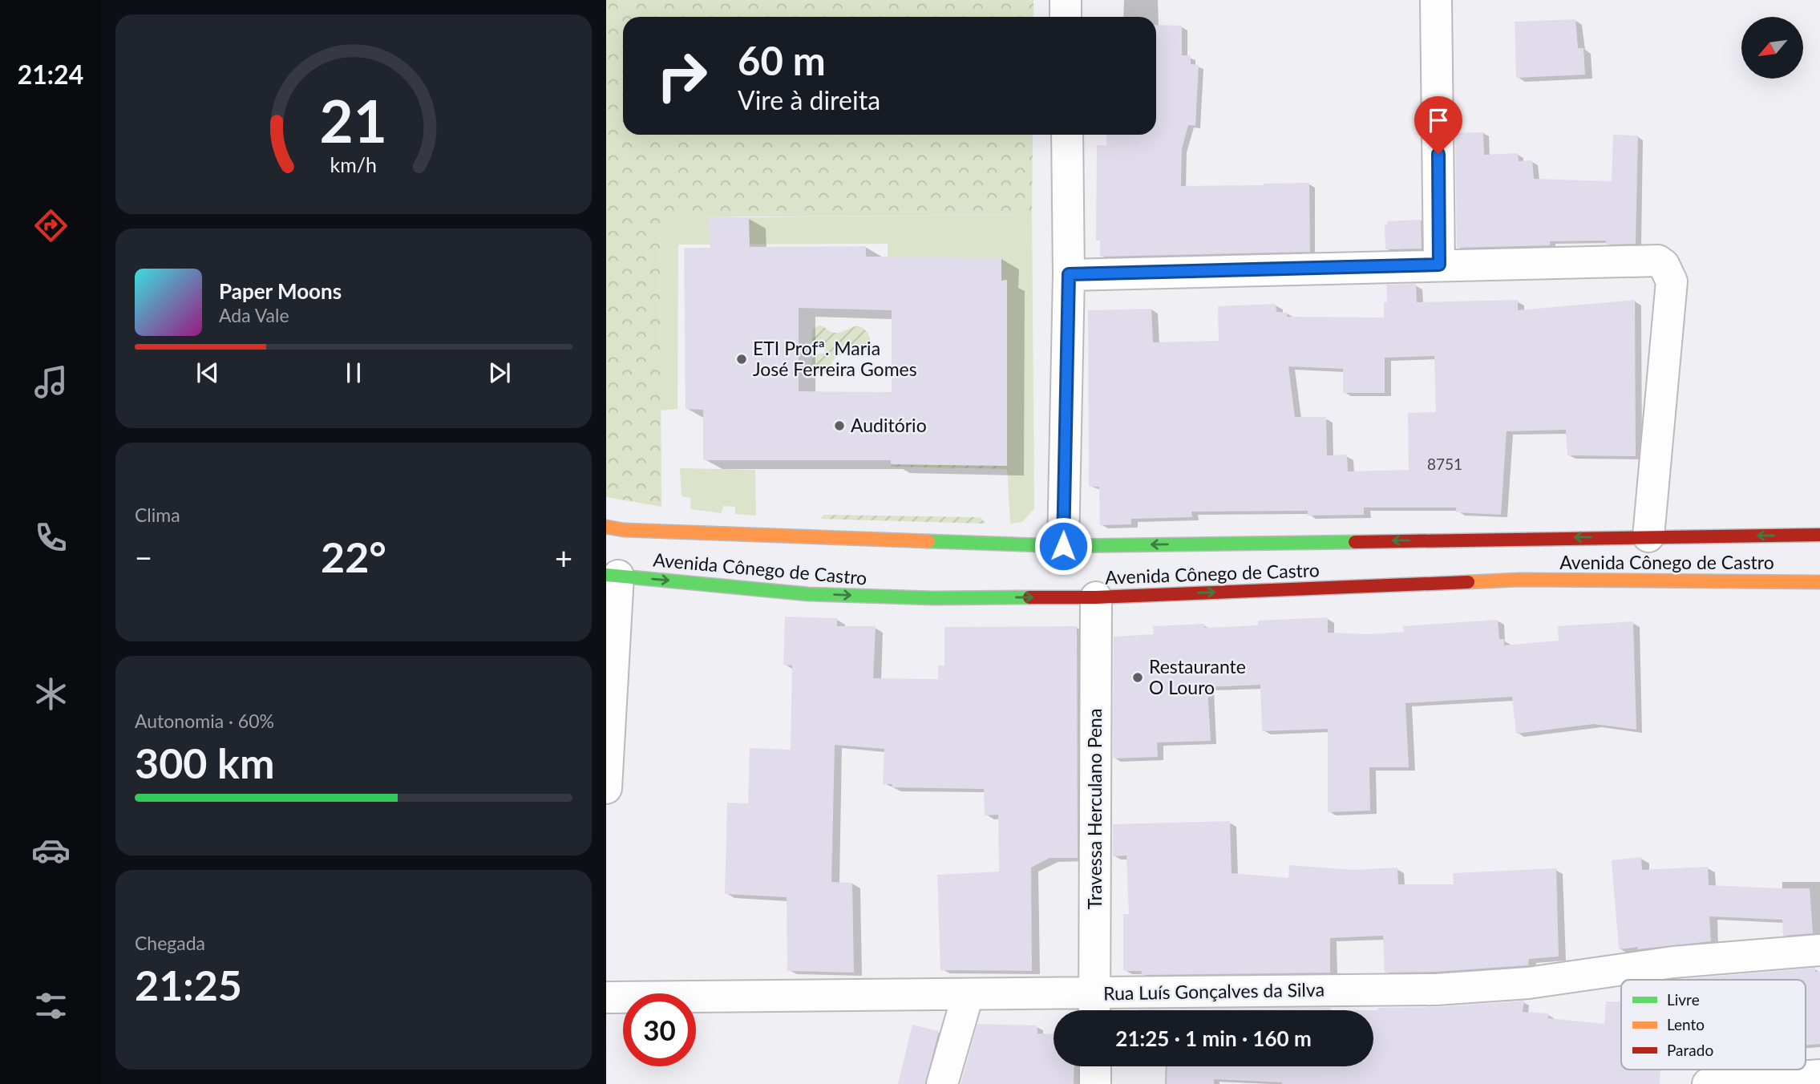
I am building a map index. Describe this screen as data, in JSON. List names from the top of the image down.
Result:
{
  "streets": {
    "main road": ["Avenida Cônego de Castro"],
    "street": ["Travessa Herculano Pena", "Rua Luís Gonçalves da Silva"]
  },
  "crossings": [
    ["Avenida Cônego de Castro", "Travessa Herculano Pena"],
    ["Travessa Herculano Pena", "Rua Luís Gonçalves da Silva"]
  ],
  "places": ["ETI Profª. Maria José Ferreira Gomes", "Auditório", "Restaurante O Louro"],
  "house_numbers": ["8751"],
  "legend": ["Livre", "Lento", "Parado"],
  "north": "bottom left",
  "page": {
    "tabs": "21:24",
    "turn": ["60 m", "Vire à direita"],
    "song": ["Paper Moons", "Ada Vale"],
    "tile": [
      "Clima",
      ["Autonomia · 60%", "300 km"],
      ["Chegada", "21:25"]
    ],
    "heat": ["−", "22°", "+"],
    "limit": "30",
    "trip": "21:25 · 1 min · 160 m",
    "gauge": ["21", "km/h"]
  }
}
